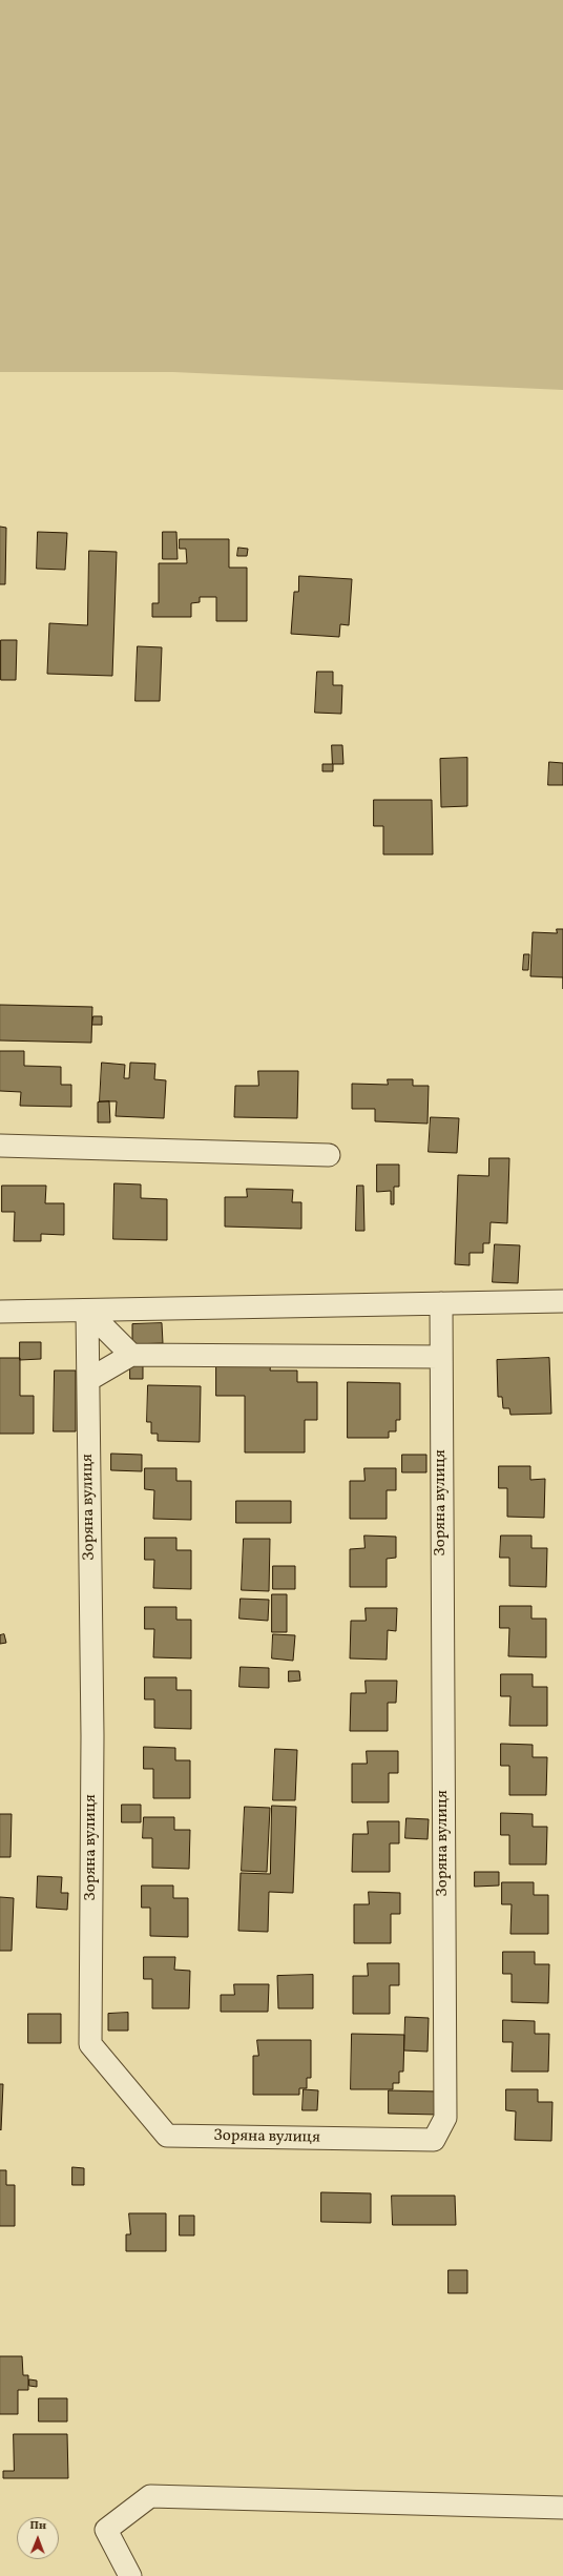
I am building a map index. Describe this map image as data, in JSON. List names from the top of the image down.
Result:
{
  "streets": {
    "street": ["Зоряна вулиця"]
  },
  "north": "top"
}
